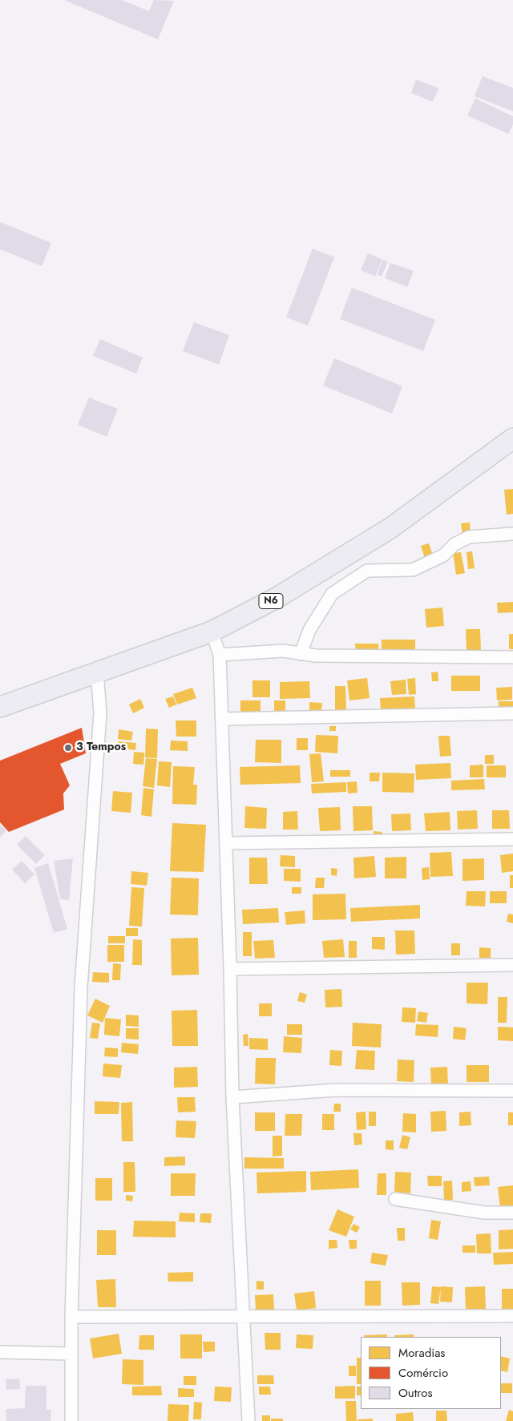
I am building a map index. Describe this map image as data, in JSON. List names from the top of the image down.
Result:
{
  "streets": {
    "highway": ["N6"]
  },
  "places": ["3 Tempos"],
  "legend": ["Moradias", "Comércio", "Outros"]
}
